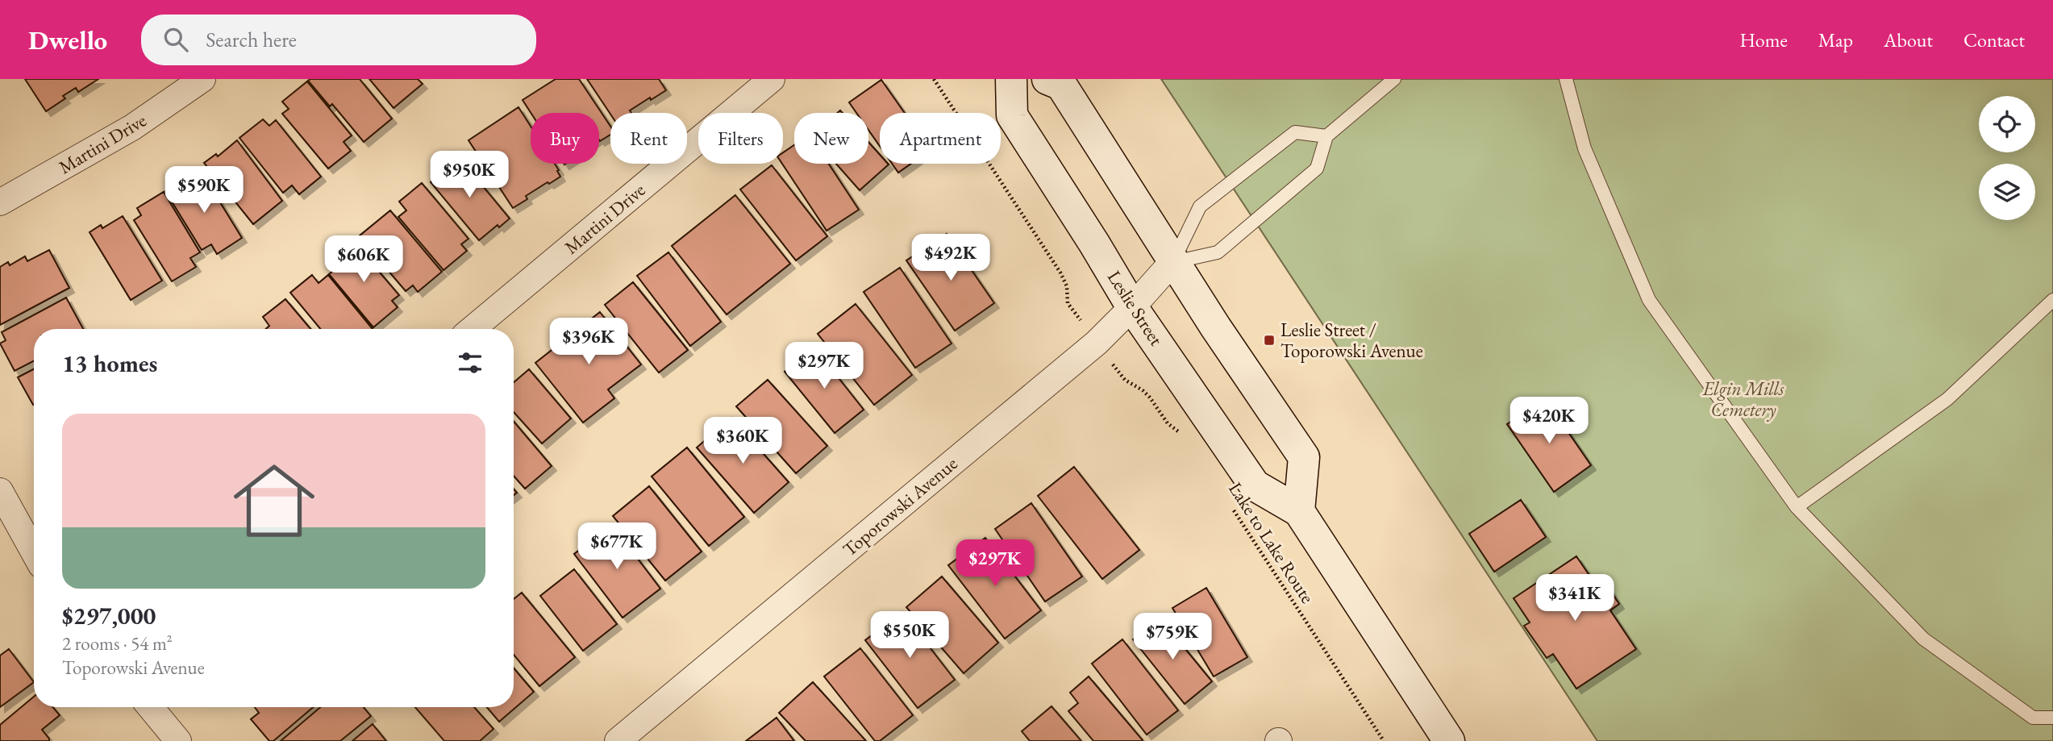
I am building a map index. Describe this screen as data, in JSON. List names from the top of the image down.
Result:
{
  "streets": {
    "main road": ["Leslie Street"],
    "street": ["Martini Drive", "Toporowski Avenue"],
    "path": ["Lake to Lake Route"]
  },
  "crossings": [
    ["Leslie Street", "Toporowski Avenue"]
  ],
  "parks": ["Elgin Mills Cemetery"],
  "places": {
    "transit": ["Leslie Street / Toporowski Avenue"]
  },
  "page": {
    "header": "Dwello",
    "search": "Search here",
    "nav": [
      "Home",
      "Map",
      "About",
      "Contact"
    ],
    "chip": [
      "Buy",
      "Rent",
      "Filters",
      "New",
      "Apartment"
    ],
    "price": [
      "$950K",
      "$590K",
      "$492K",
      "$606K",
      "$396K",
      "$297K",
      "$420K",
      "$360K",
      "$677K",
      "$297K",
      "$341K",
      "$550K",
      "$759K"
    ],
    "heading": "13 homes",
    "list": [
      {
        "name": "$297,000",
        "note": "2 rooms · 54 m² · Toporowski Avenue"
      }
    ]
  }
}
